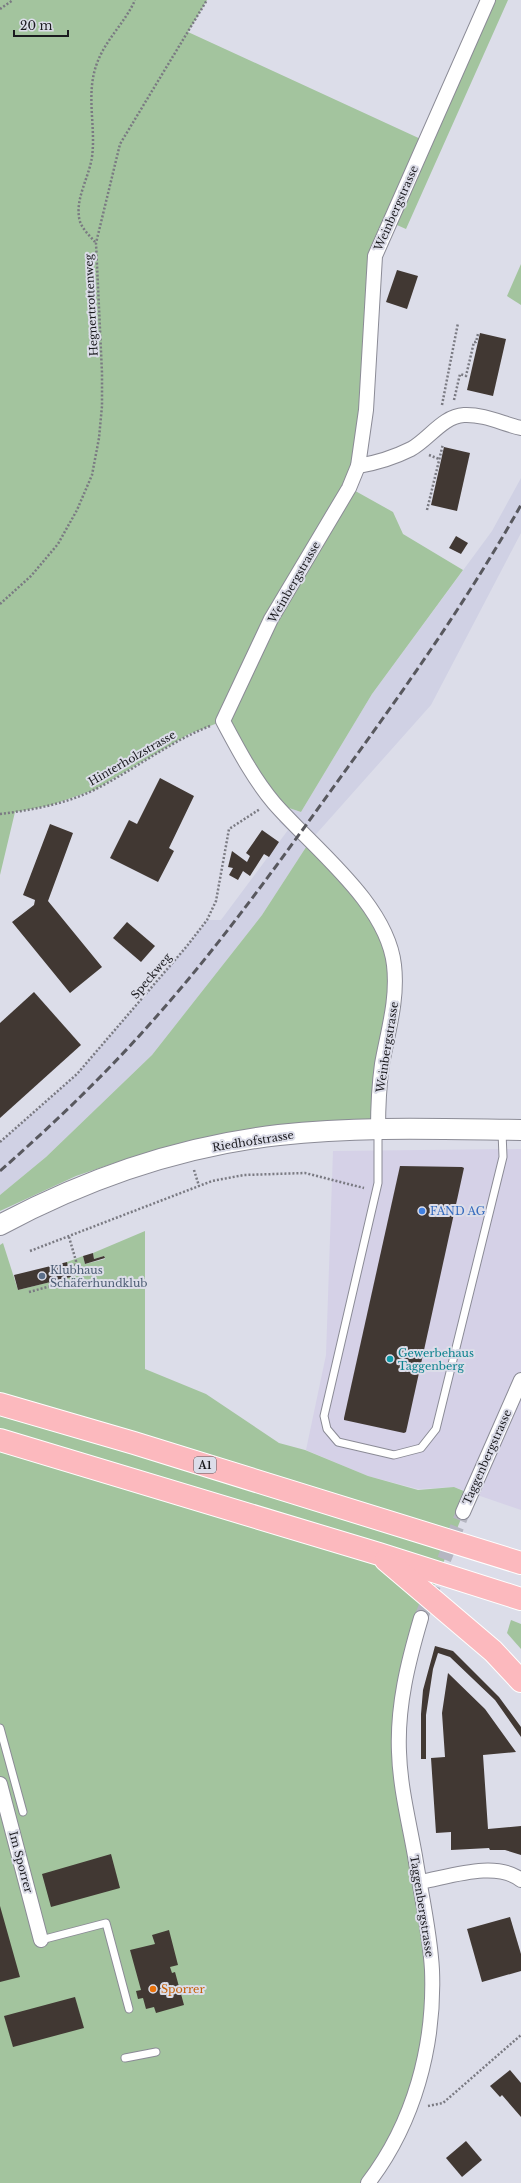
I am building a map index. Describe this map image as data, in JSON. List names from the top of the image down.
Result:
{
  "streets": {
    "highway": ["A1"],
    "street": [
      "Weinbergstrasse",
      "Riedhofstrasse",
      "Taggenbergstrasse",
      "Im Sporrer"
    ],
    "path": ["Hegnertrottenweg", "Hinterholzstrasse", "Speckweg"]
  },
  "crossings": [
    ["Weinbergstrasse", "Hinterholzstrasse"],
    ["Weinbergstrasse", "Speckweg"],
    ["Weinbergstrasse", "Riedhofstrasse"]
  ],
  "places": [
    "FAND AG",
    "Klubhaus Schäferhundklub",
    "Gewerbehaus Taggenberg",
    "Sporrer"
  ],
  "scale_bar": "20 m"
}
